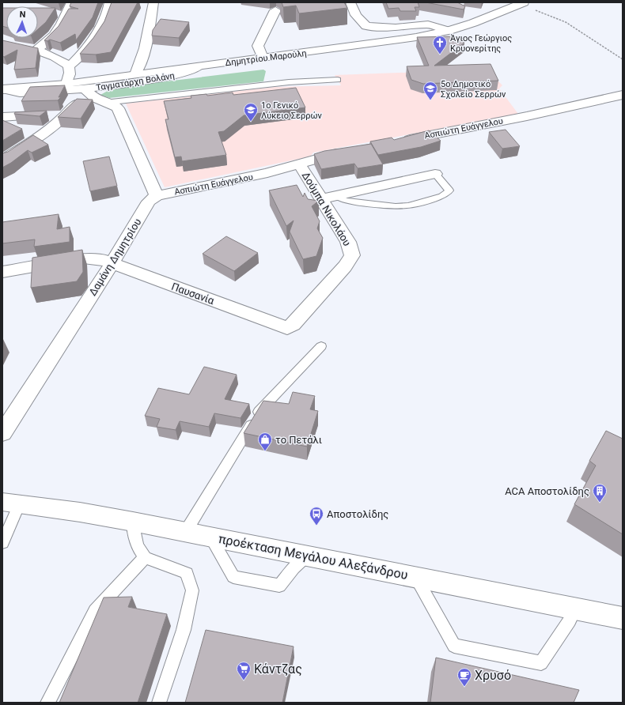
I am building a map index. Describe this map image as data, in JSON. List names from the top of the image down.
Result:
{
  "streets": {
    "street": [
      "Δημητρίου Μαρούλη",
      "Ταγματάρχη Βολάνη",
      "Ασπιώτη Ευάγγελου",
      "Δούμπα Νικολάου",
      "Δαμάνη Δημητρίου",
      "Παυσανία",
      "προέκταση Μεγάλου Αλεξάνδρου"
    ]
  },
  "crossings": [
    ["Δημητρίου Μαρούλη", "Ταγματάρχη Βολάνη"],
    ["Ασπιώτη Ευάγγελου", "Δούμπα Νικολάου"],
    ["Ασπιώτη Ευάγγελου", "Δαμάνη Δημητρίου"],
    ["Δούμπα Νικολάου", "Παυσανία"],
    ["Δαμάνη Δημητρίου", "Παυσανία"]
  ],
  "places": {
    "church": ["Άγιος Γεώργιος Κρυονερίτης"],
    "school or university": ["5ο Δημοτικό Σχολείο Σερρών", "1ο Γενικό Λύκειο Σερρών"],
    "shop": ["το Πετάλι"],
    "building": ["ACA Αποστολίδης"],
    "bus stop": ["Αποστολίδης"],
    "supermarket": ["Κάντζας"],
    "cafe": ["Χρυσό"]
  },
  "north": "top"
}
